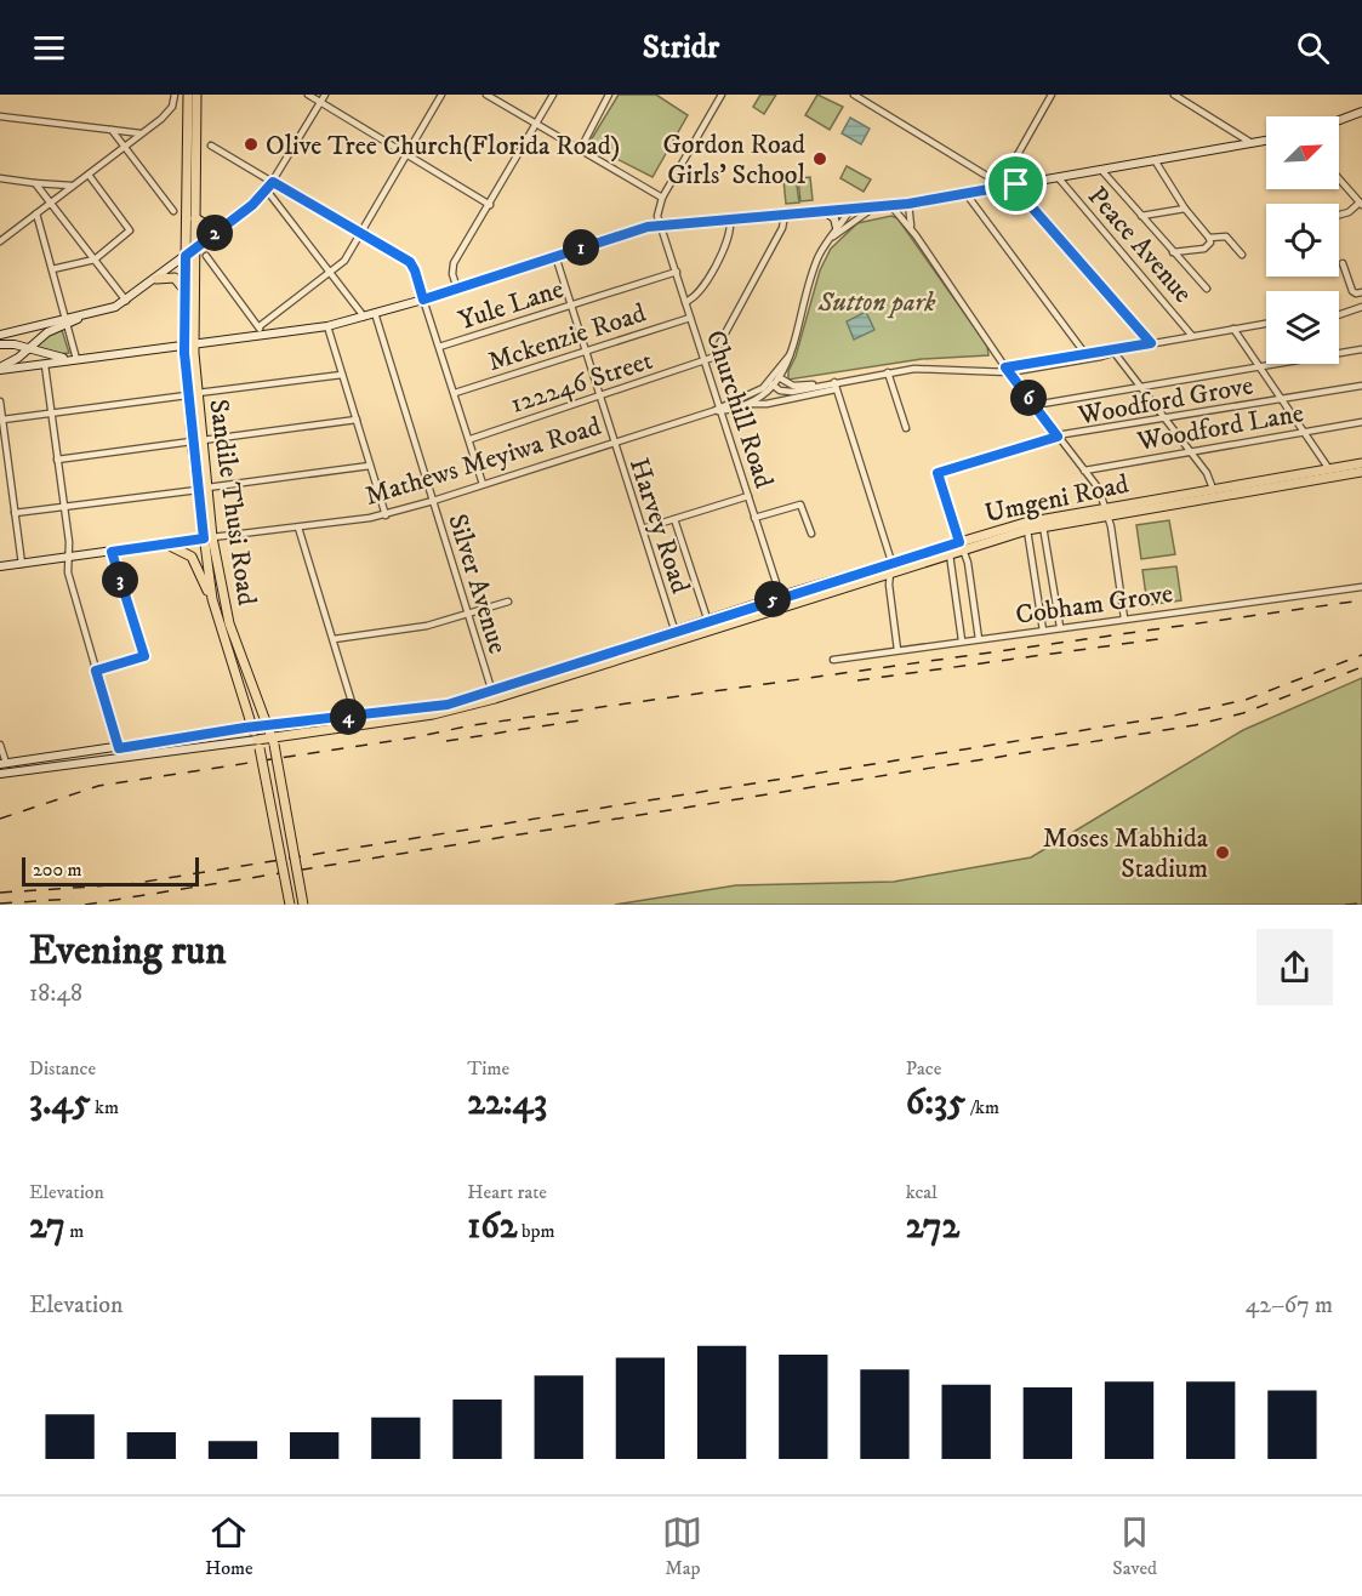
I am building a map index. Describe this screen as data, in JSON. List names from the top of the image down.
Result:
{
  "streets": {
    "main road": ["Umgeni Road", "Sandile Thusi Road"],
    "street": [
      "Peace Avenue",
      "Yule Lane",
      "Mckenzie Road",
      "122246 Street",
      "Woodford Grove",
      "Churchill Road",
      "Woodford Lane",
      "Mathews Meyiwa Road",
      "Harvey Road",
      "Silver Avenue",
      "Cobham Grove"
    ]
  },
  "crossings": [
    ["Yule Lane", "Churchill Road"],
    ["Yule Lane", "Harvey Road"],
    ["Mckenzie Road", "Churchill Road"],
    ["Mckenzie Road", "Harvey Road"],
    ["122246 Street", "Churchill Road"],
    ["122246 Street", "Harvey Road"],
    ["Woodford Grove", "Umgeni Road"],
    ["Churchill Road", "Mathews Meyiwa Road"],
    ["Churchill Road", "Umgeni Road"],
    ["Mathews Meyiwa Road", "Sandile Thusi Road"],
    ["Mathews Meyiwa Road", "Harvey Road"],
    ["Mathews Meyiwa Road", "Silver Avenue"],
    ["Umgeni Road", "Sandile Thusi Road"],
    ["Umgeni Road", "Harvey Road"],
    ["Umgeni Road", "Silver Avenue"]
  ],
  "parks": ["Sutton park"],
  "places": ["Olive Tree Church(Florida Road)", "Gordon Road Girls' School", "Moses Mabhida Stadium"],
  "scale_bar": "200 m",
  "north": "top right",
  "page": {
    "header": "Stridr",
    "pins": [
      "2",
      "1",
      "6",
      "3",
      "5",
      "4"
    ],
    "scale": "200 m",
    "heading": ["Evening run", "18:48"],
    "stats": [
      ["Distance", "3.45 km"],
      ["Time", "22:43"],
      ["Pace", "6:35 /km"],
      ["Elevation", "27 m"],
      ["Heart rate", "162 bpm"],
      ["kcal", "272"]
    ],
    "chart": ["Elevation", "42–67 m"],
    "tabs": ["Home", "Map", "Saved"]
  }
}
